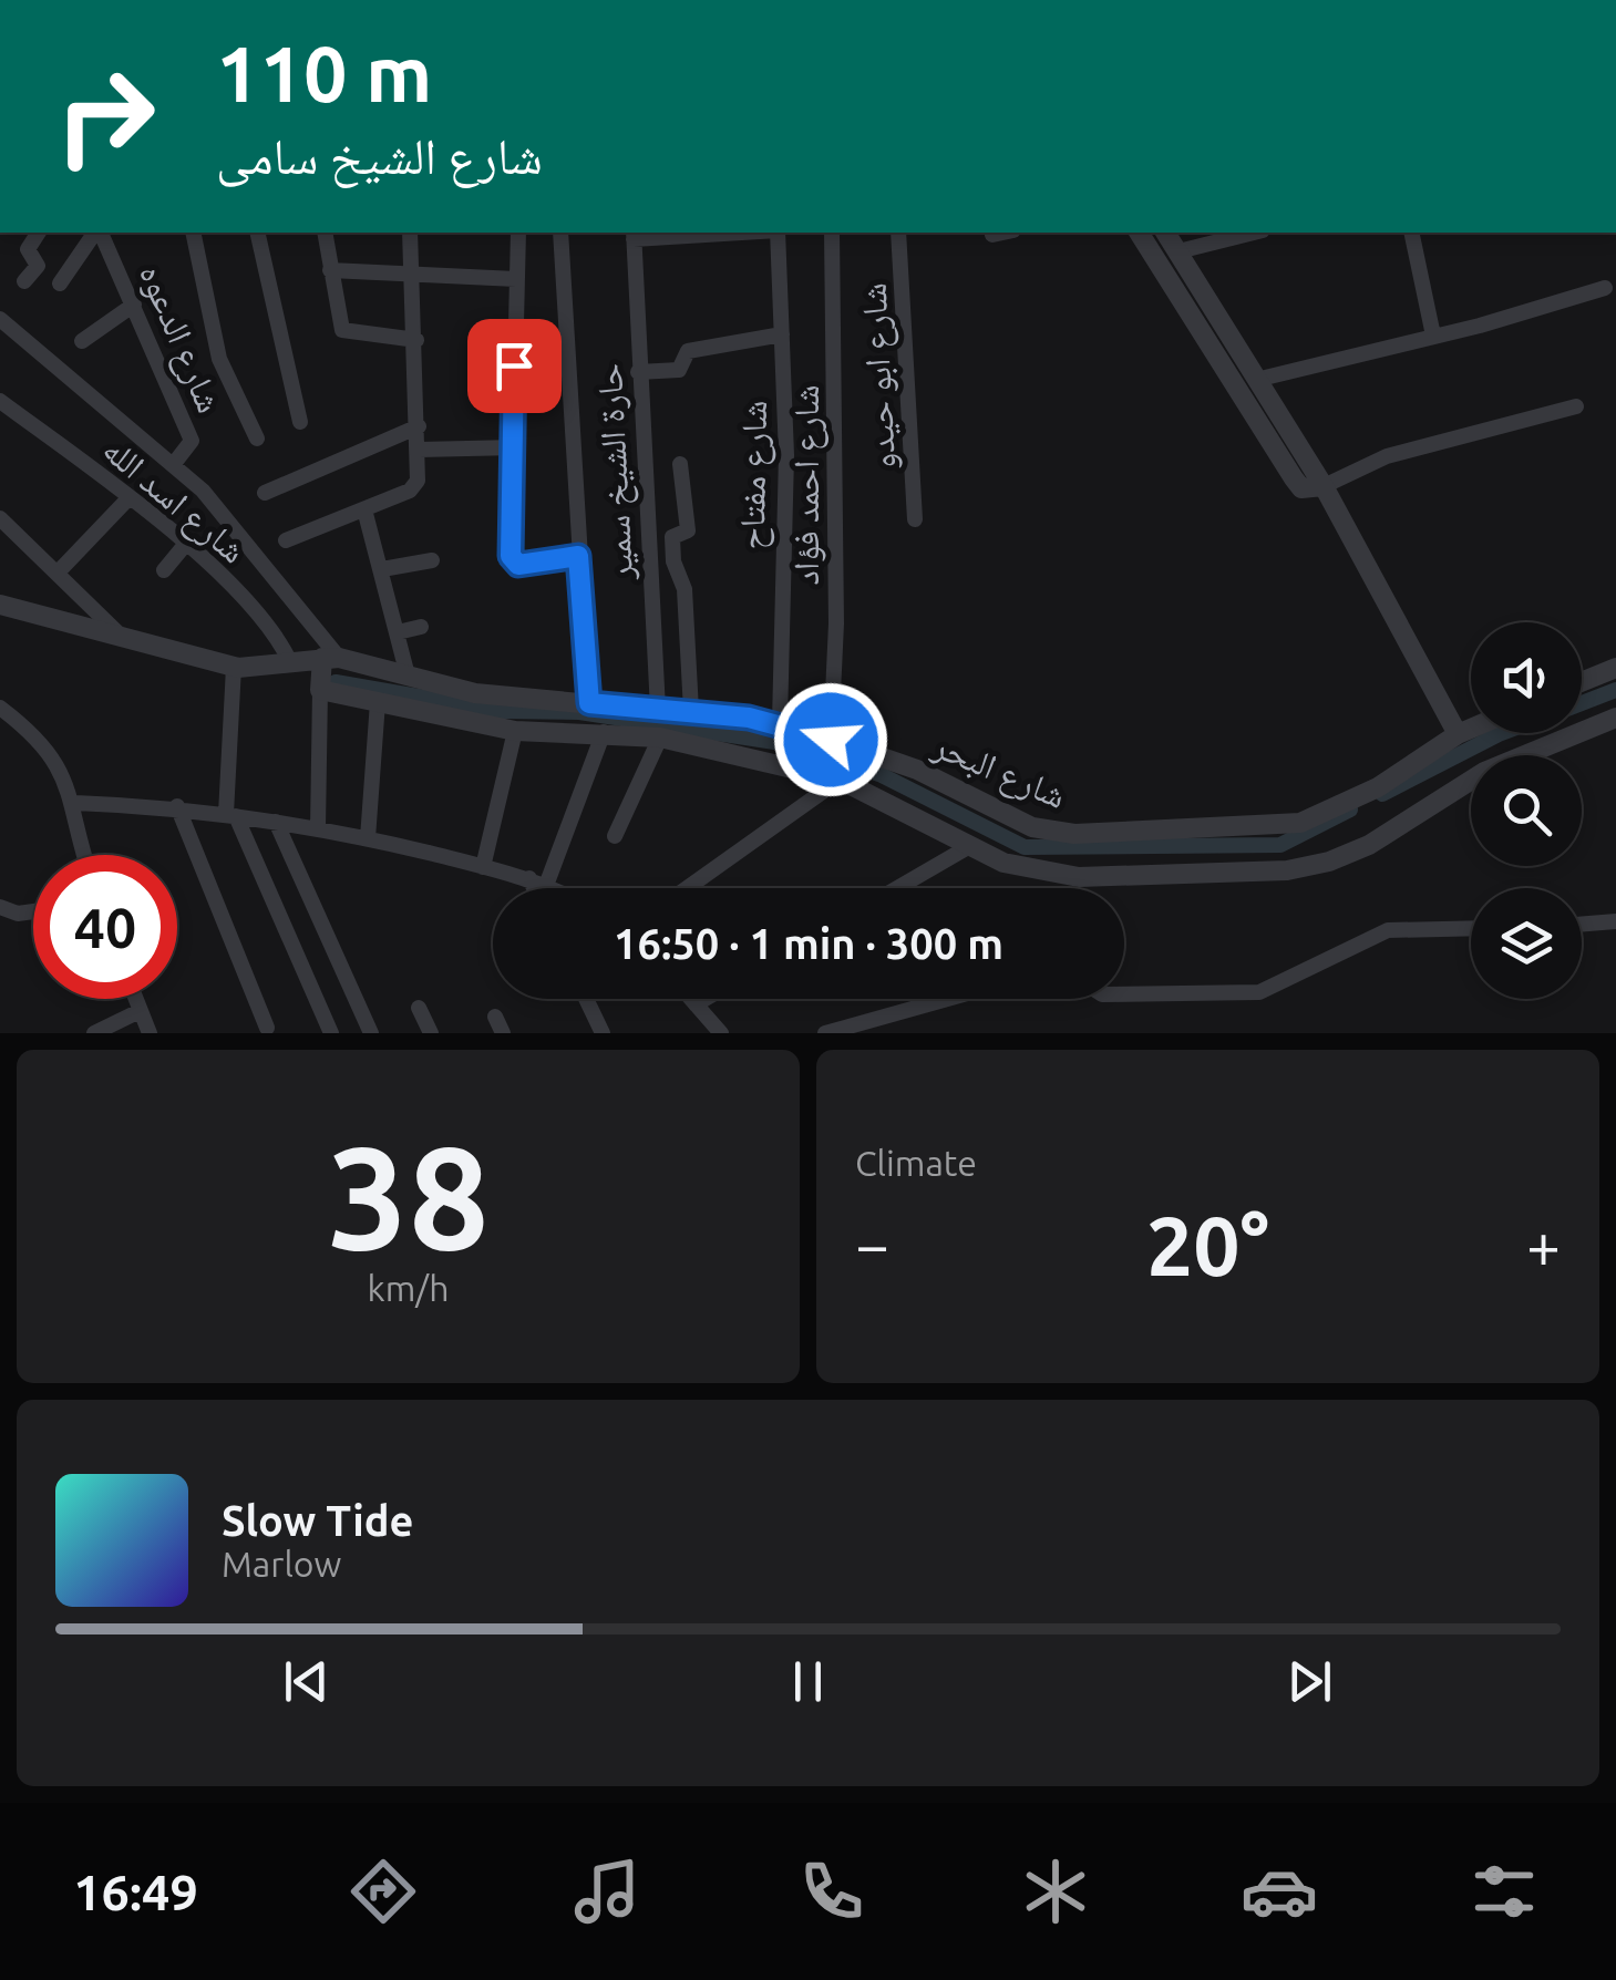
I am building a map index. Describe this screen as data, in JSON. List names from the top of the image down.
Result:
{
  "streets": {
    "street": [
      "شارع الدعوه",
      "شارع ابو حيدو",
      "حارة الشيخ سمير",
      "شارع مفتاح",
      "شارع احمد فؤاد",
      "شارع اسد الله",
      "شارع البحر"
    ]
  },
  "crossings": [
    ["حارة الشيخ سمير", "شارع البحر"],
    ["شارع مفتاح", "شارع البحر"],
    ["شارع احمد فؤاد", "شارع البحر"],
    ["شارع اسد الله", "شارع البحر"]
  ],
  "page": {
    "turn": ["110 m", "شارع الشيخ سامى"],
    "limit": "40",
    "trip": "16:50 · 1 min · 300 m",
    "tile": [
      ["38", "km/h"],
      "Climate"
    ],
    "heat": ["−", "20°", "+"],
    "song": ["Slow Tide", "Marlow"],
    "tabs": "16:49"
  }
}
